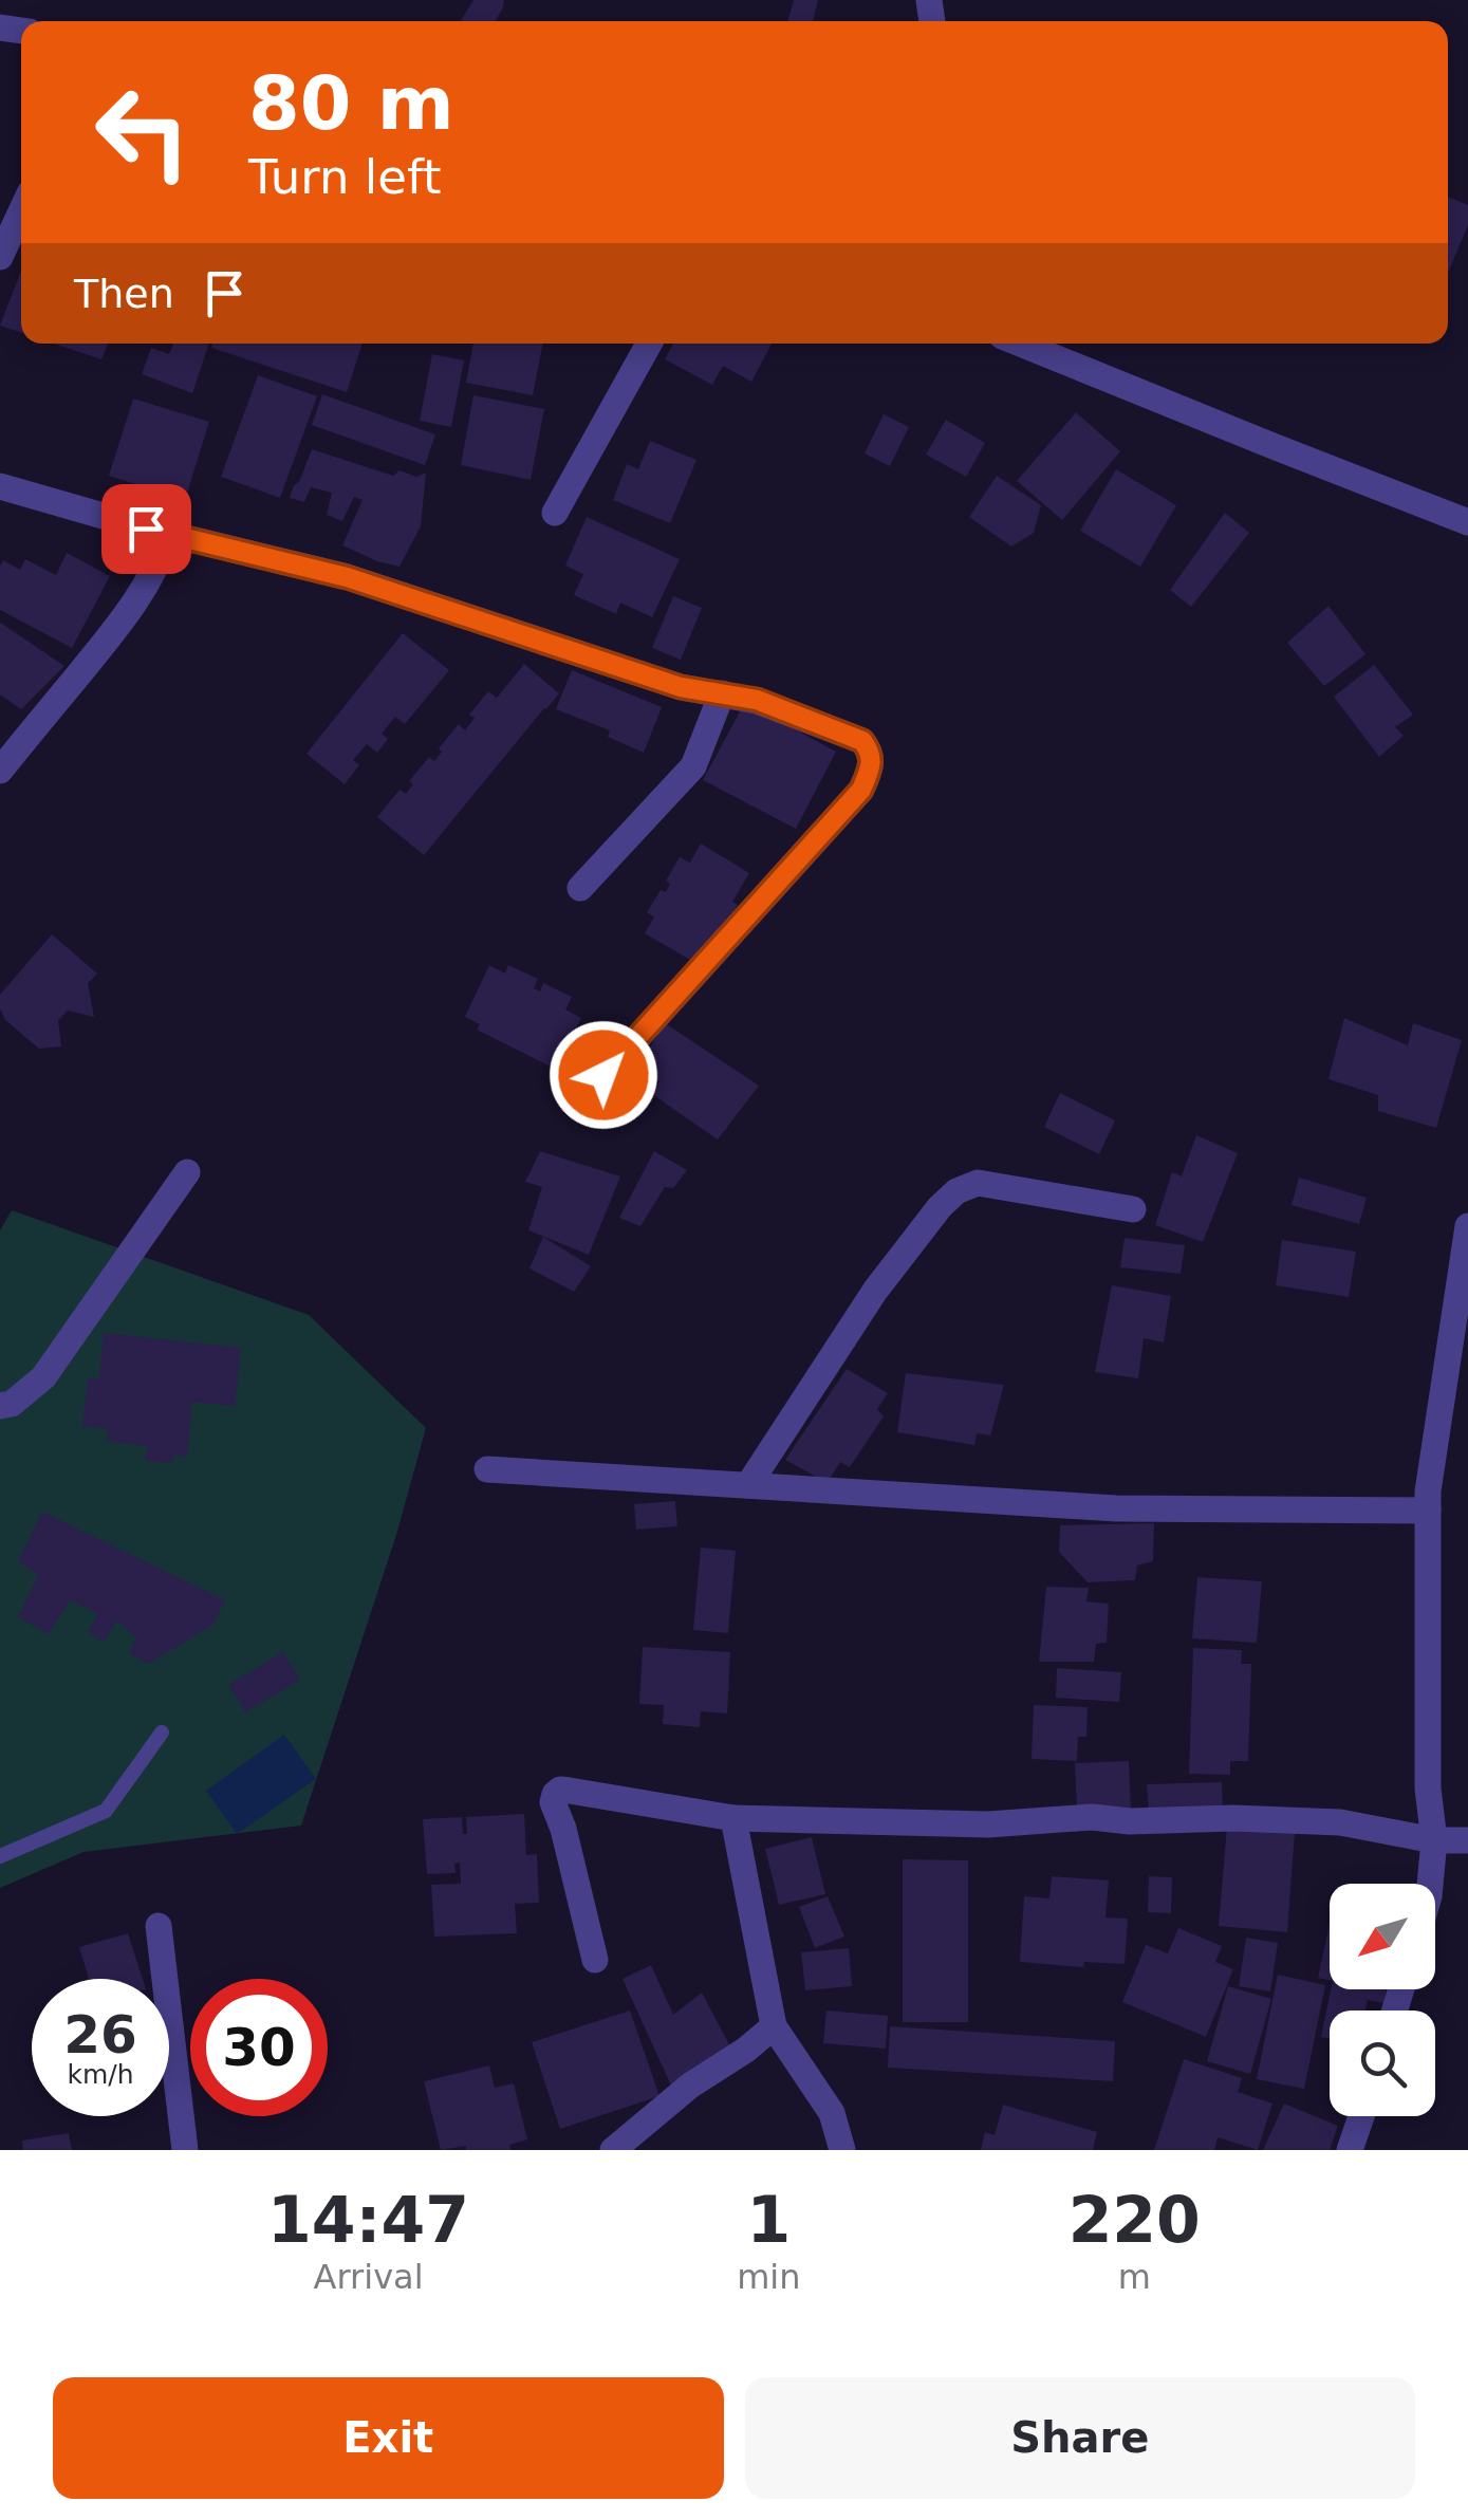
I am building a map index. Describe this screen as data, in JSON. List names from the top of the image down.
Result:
{
  "north": "bottom left",
  "page": {
    "turn": ["80 m", "Turn left"],
    "then": "Then",
    "speed": "26 km/h",
    "limit": "30",
    "eta": [
      "14:47",
      "Arrival",
      "1",
      "min",
      "220",
      "m"
    ],
    "buttons": ["Exit", "Share"]
  }
}
